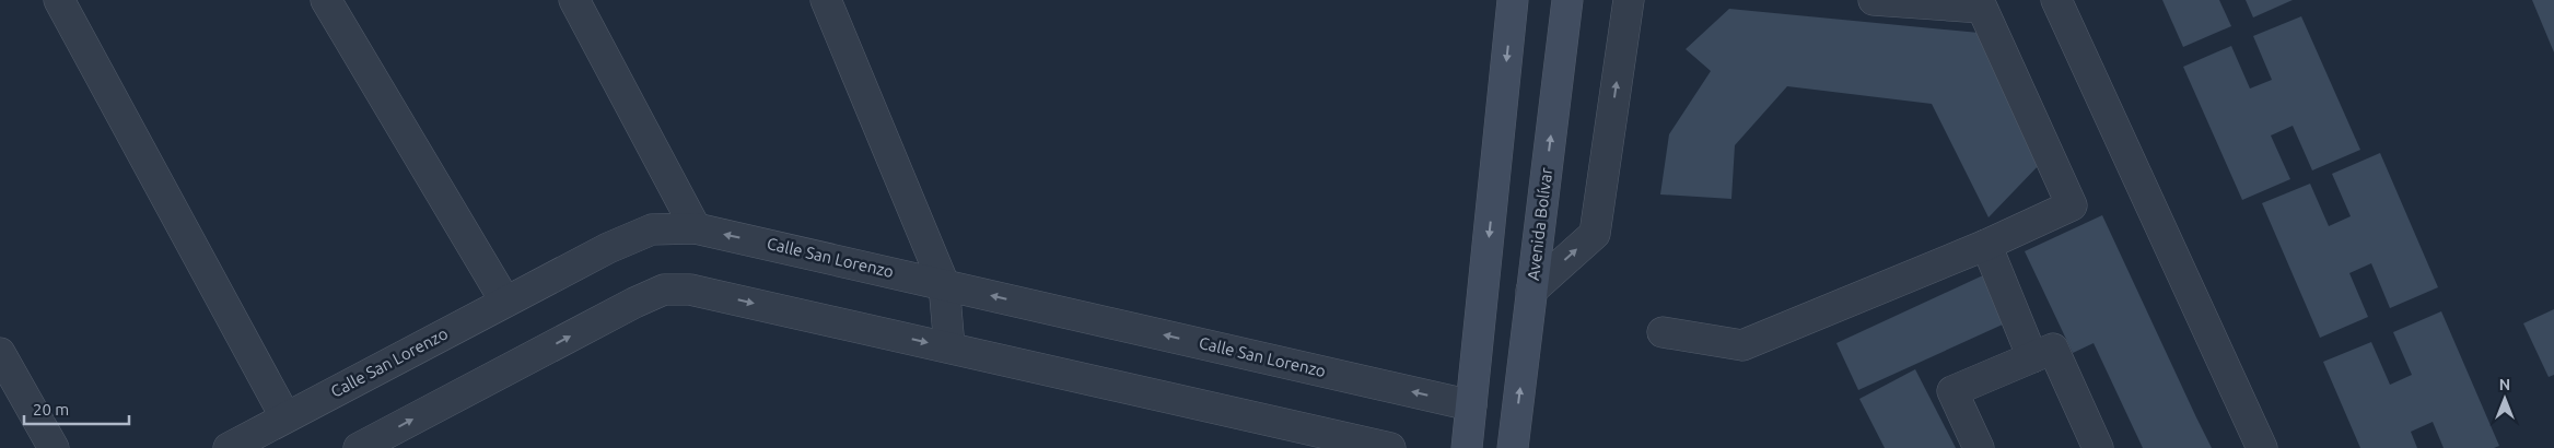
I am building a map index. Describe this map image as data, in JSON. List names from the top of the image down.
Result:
{
  "streets": {
    "street": ["Avenida Bolívar", "Calle San Lorenzo"]
  },
  "scale_bar": "20 m",
  "north": "top"
}
